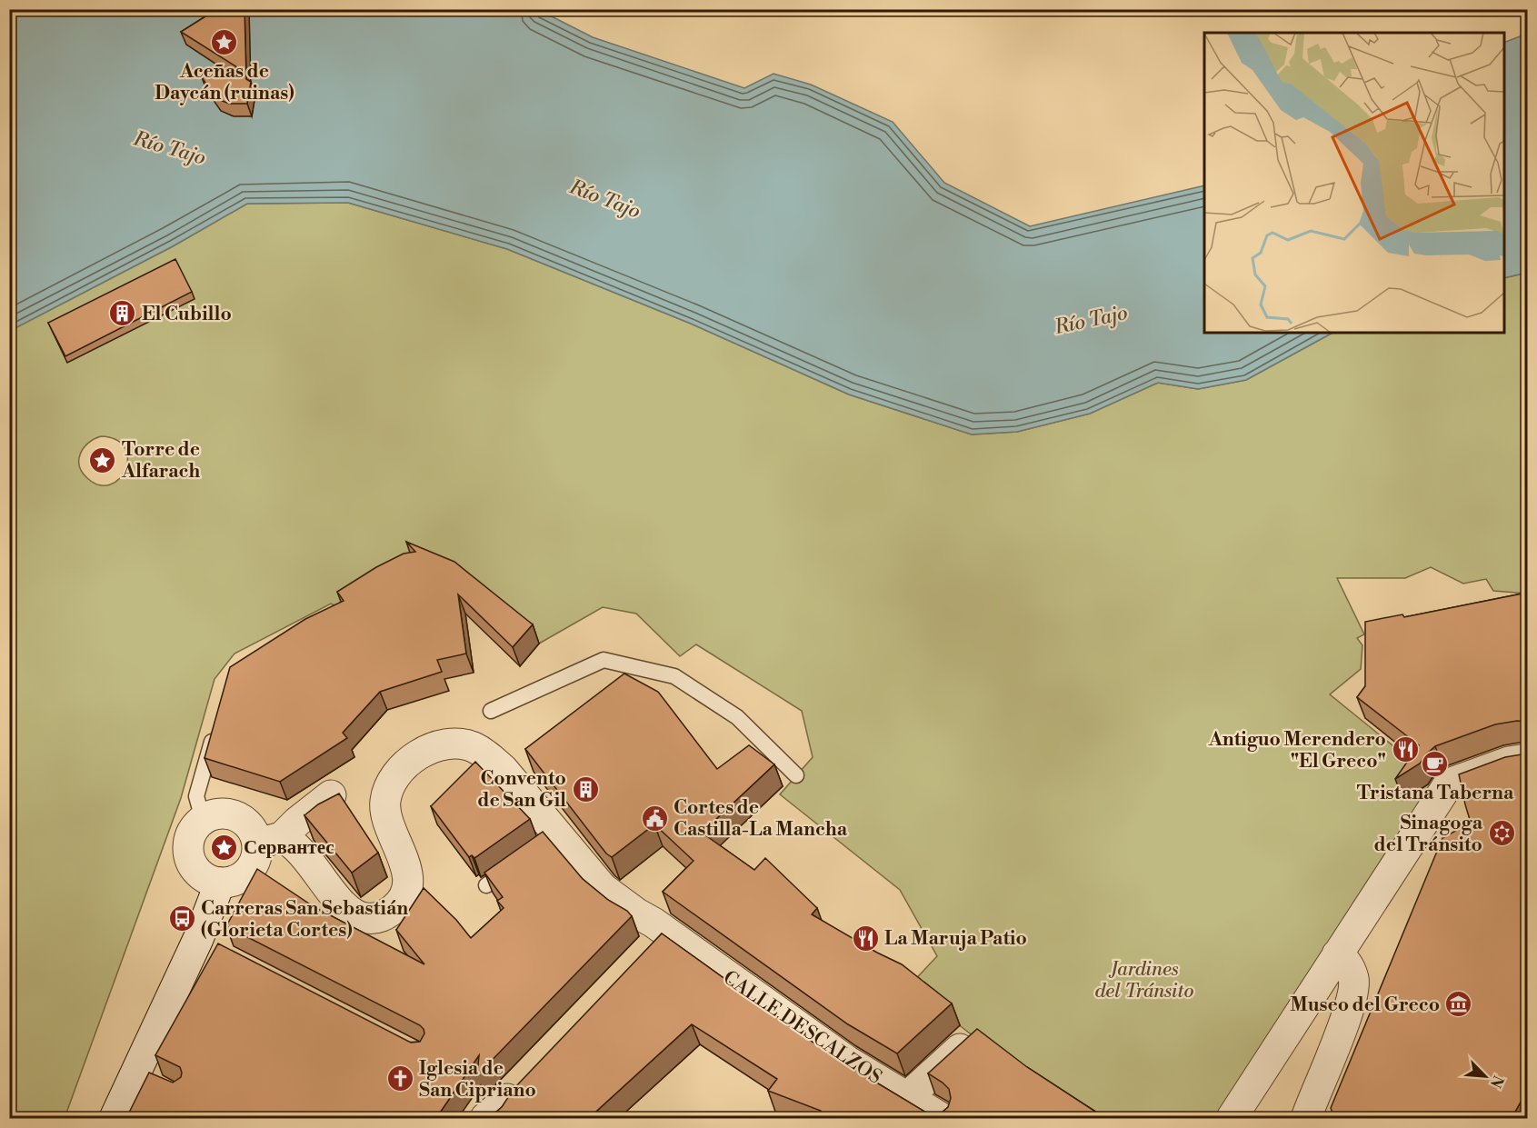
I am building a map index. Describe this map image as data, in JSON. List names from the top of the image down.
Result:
{
  "streets": {
    "street": ["CALLE DESCALZOS"]
  },
  "water": ["Río Tajo"],
  "parks": ["Jardines del Tránsito"],
  "places": {
    "place": ["Aceñas de Daycán (ruinas)", "Torre de Alfarach", "Сервантес"],
    "building": ["El Cubillo", "Convento de San Gil"],
    "restaurant": ["Antiguo Merendero \"El Greco\"", "La Maruja Patio"],
    "cafe": ["Tristana Taberna"],
    "public building": ["Cortes de Castilla-La Mancha"],
    "synagogue": ["Sinagoga del Tránsito"],
    "bus stop": ["Carreras San Sebastián (Glorieta Cortes)"],
    "museum": ["Museo del Greco"],
    "church": ["Iglesia de San Cipriano"]
  },
  "north": "bottom right"
}
